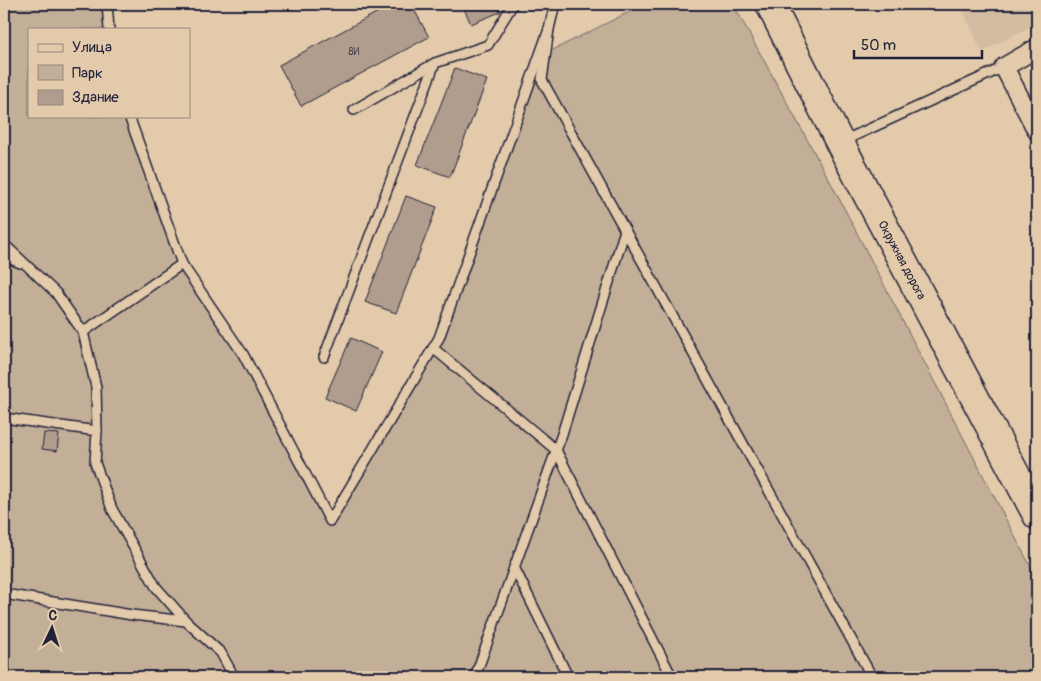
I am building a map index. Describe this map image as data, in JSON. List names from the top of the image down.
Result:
{
  "streets": {
    "highway": ["Окружная дорога"]
  },
  "house_numbers": ["8И"],
  "legend": ["Улица", "Парк", "Здание"],
  "scale_bar": "50 m",
  "north": "top"
}
